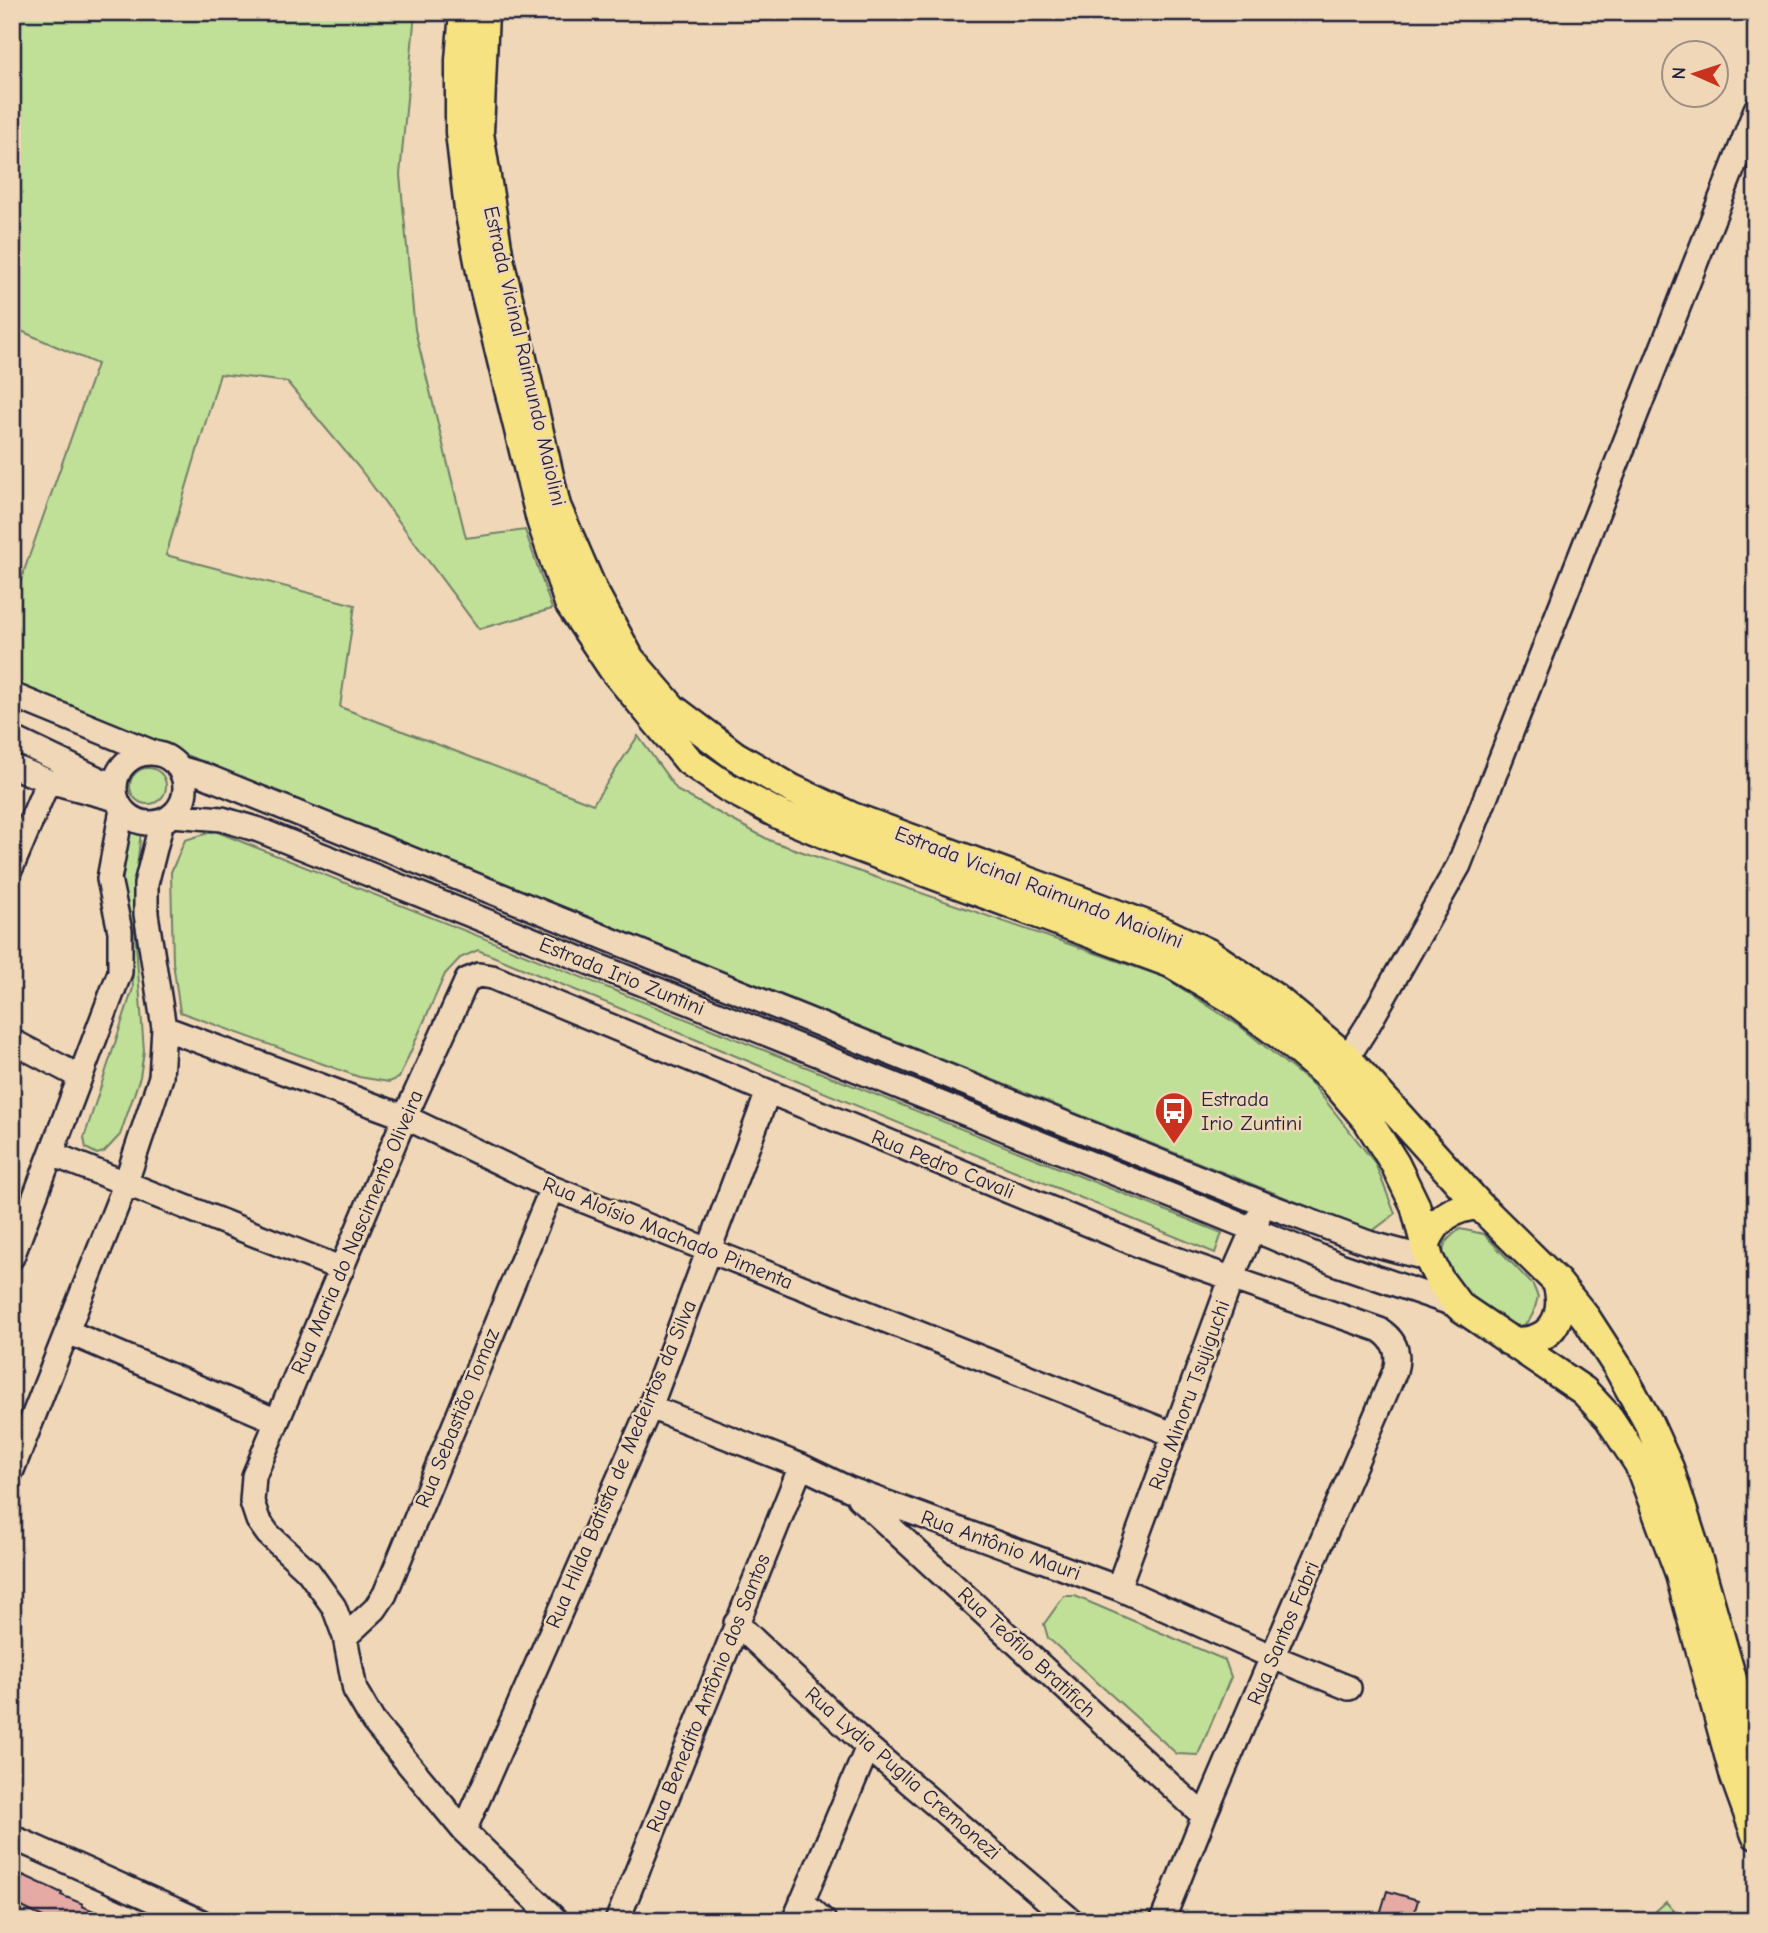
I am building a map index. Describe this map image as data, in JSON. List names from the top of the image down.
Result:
{
  "streets": {
    "main road": ["Estrada Vicinal Raimundo Maiolini"],
    "street": [
      "Estrada Irio Zuntini",
      "Rua Pedro Cavali",
      "Rua Maria do Nascimento Oliveira",
      "Rua Aloísio Machado Pimenta",
      "Rua Minoru Tsujiguchi",
      "Rua Sebastião Tomaz",
      "Rua Hilda Batista de Medeirtos da Silva",
      "Rua Antônio Mauri",
      "Rua Santos Fabri",
      "Rua Teófilo Bratifich",
      "Rua Benedito Antônio dos Santos",
      "Rua Lydia Puglia Cremonezi"
    ]
  },
  "crossings": [
    ["Estrada Vicinal Raimundo Maiolini", "Estrada Irio Zuntini"],
    ["Estrada Irio Zuntini", "Rua Minoru Tsujiguchi"],
    ["Rua Pedro Cavali", "Rua Maria do Nascimento Oliveira"],
    ["Rua Pedro Cavali", "Rua Minoru Tsujiguchi"],
    ["Rua Pedro Cavali", "Rua Hilda Batista de Medeirtos da Silva"],
    ["Rua Pedro Cavali", "Rua Santos Fabri"],
    ["Rua Maria do Nascimento Oliveira", "Rua Aloísio Machado Pimenta"],
    ["Rua Maria do Nascimento Oliveira", "Rua Sebastião Tomaz"],
    ["Rua Aloísio Machado Pimenta", "Rua Minoru Tsujiguchi"],
    ["Rua Aloísio Machado Pimenta", "Rua Sebastião Tomaz"],
    ["Rua Aloísio Machado Pimenta", "Rua Hilda Batista de Medeirtos da Silva"],
    ["Rua Minoru Tsujiguchi", "Rua Antônio Mauri"],
    ["Rua Hilda Batista de Medeirtos da Silva", "Rua Antônio Mauri"],
    ["Rua Antônio Mauri", "Rua Santos Fabri"],
    ["Rua Antônio Mauri", "Rua Teófilo Bratifich"],
    ["Rua Antônio Mauri", "Rua Benedito Antônio dos Santos"],
    ["Rua Santos Fabri", "Rua Teófilo Bratifich"],
    ["Rua Benedito Antônio dos Santos", "Rua Lydia Puglia Cremonezi"]
  ],
  "places": {
    "bus stop": ["Estrada Irio Zuntini"]
  },
  "north": "left"
}
